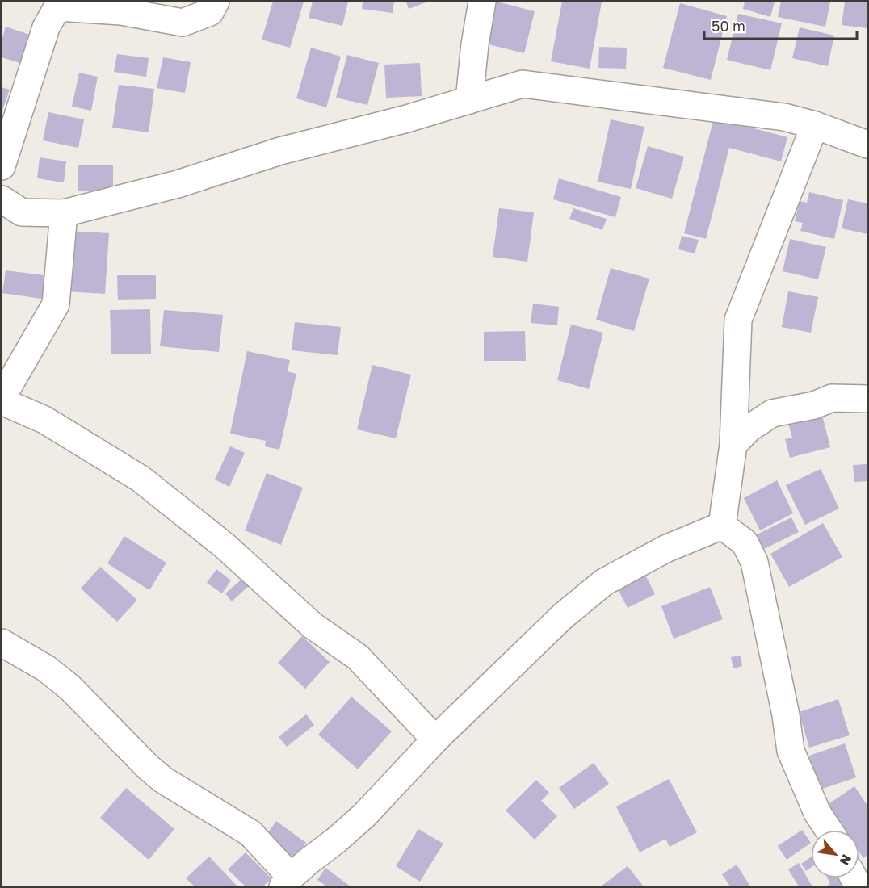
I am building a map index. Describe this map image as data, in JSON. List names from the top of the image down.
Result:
{
  "scale_bar": "50 m",
  "north": "bottom right"
}
